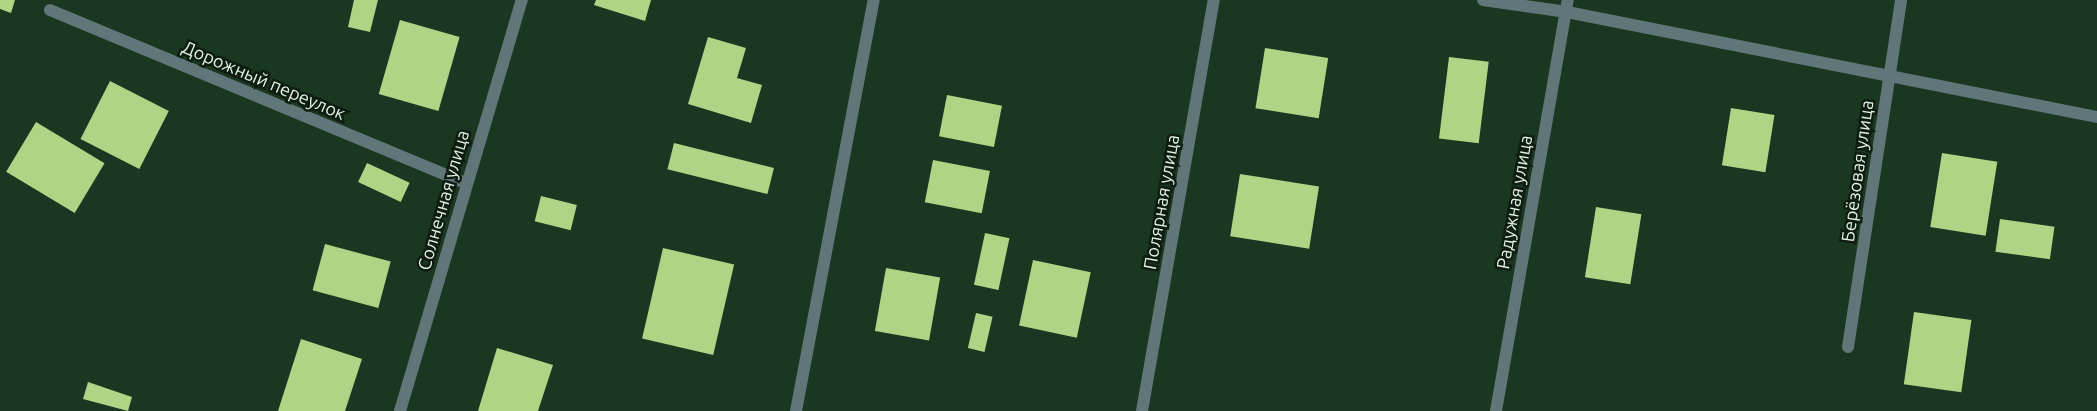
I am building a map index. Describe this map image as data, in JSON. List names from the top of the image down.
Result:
{
  "streets": {
    "street": [
      "Дорожный переулок",
      "Берёзовая улица",
      "Солнечная улица",
      "Полярная улица",
      "Радужная улица"
    ]
  },
  "crossings": [
    ["Дорожный переулок", "Солнечная улица"]
  ]
}
